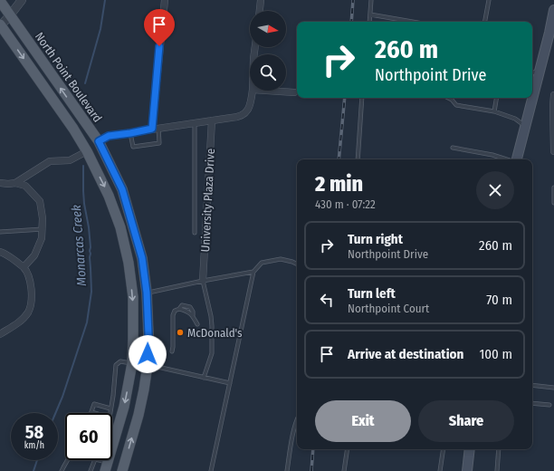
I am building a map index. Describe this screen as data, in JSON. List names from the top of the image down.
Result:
{
  "streets": {
    "main road": ["North Point Boulevard"],
    "street": ["University Plaza Drive"]
  },
  "water": ["Monarcas Creek"],
  "places": ["McDonald's"],
  "north": "right",
  "page": {
    "turn": ["260 m", "Northpoint Drive"],
    "heading": ["2 min", "430 m · 07:22"],
    "list": [
      {
        "name": "Turn right",
        "note": "Northpoint Drive",
        "value": "260 m"
      },
      {
        "name": "Turn left",
        "note": "Northpoint Court",
        "value": "70 m"
      },
      {
        "name": "Arrive at destination",
        "value": "100 m"
      }
    ],
    "buttons": ["Exit", "Share"],
    "speed": "58 km/h",
    "limit": "60"
  }
}
